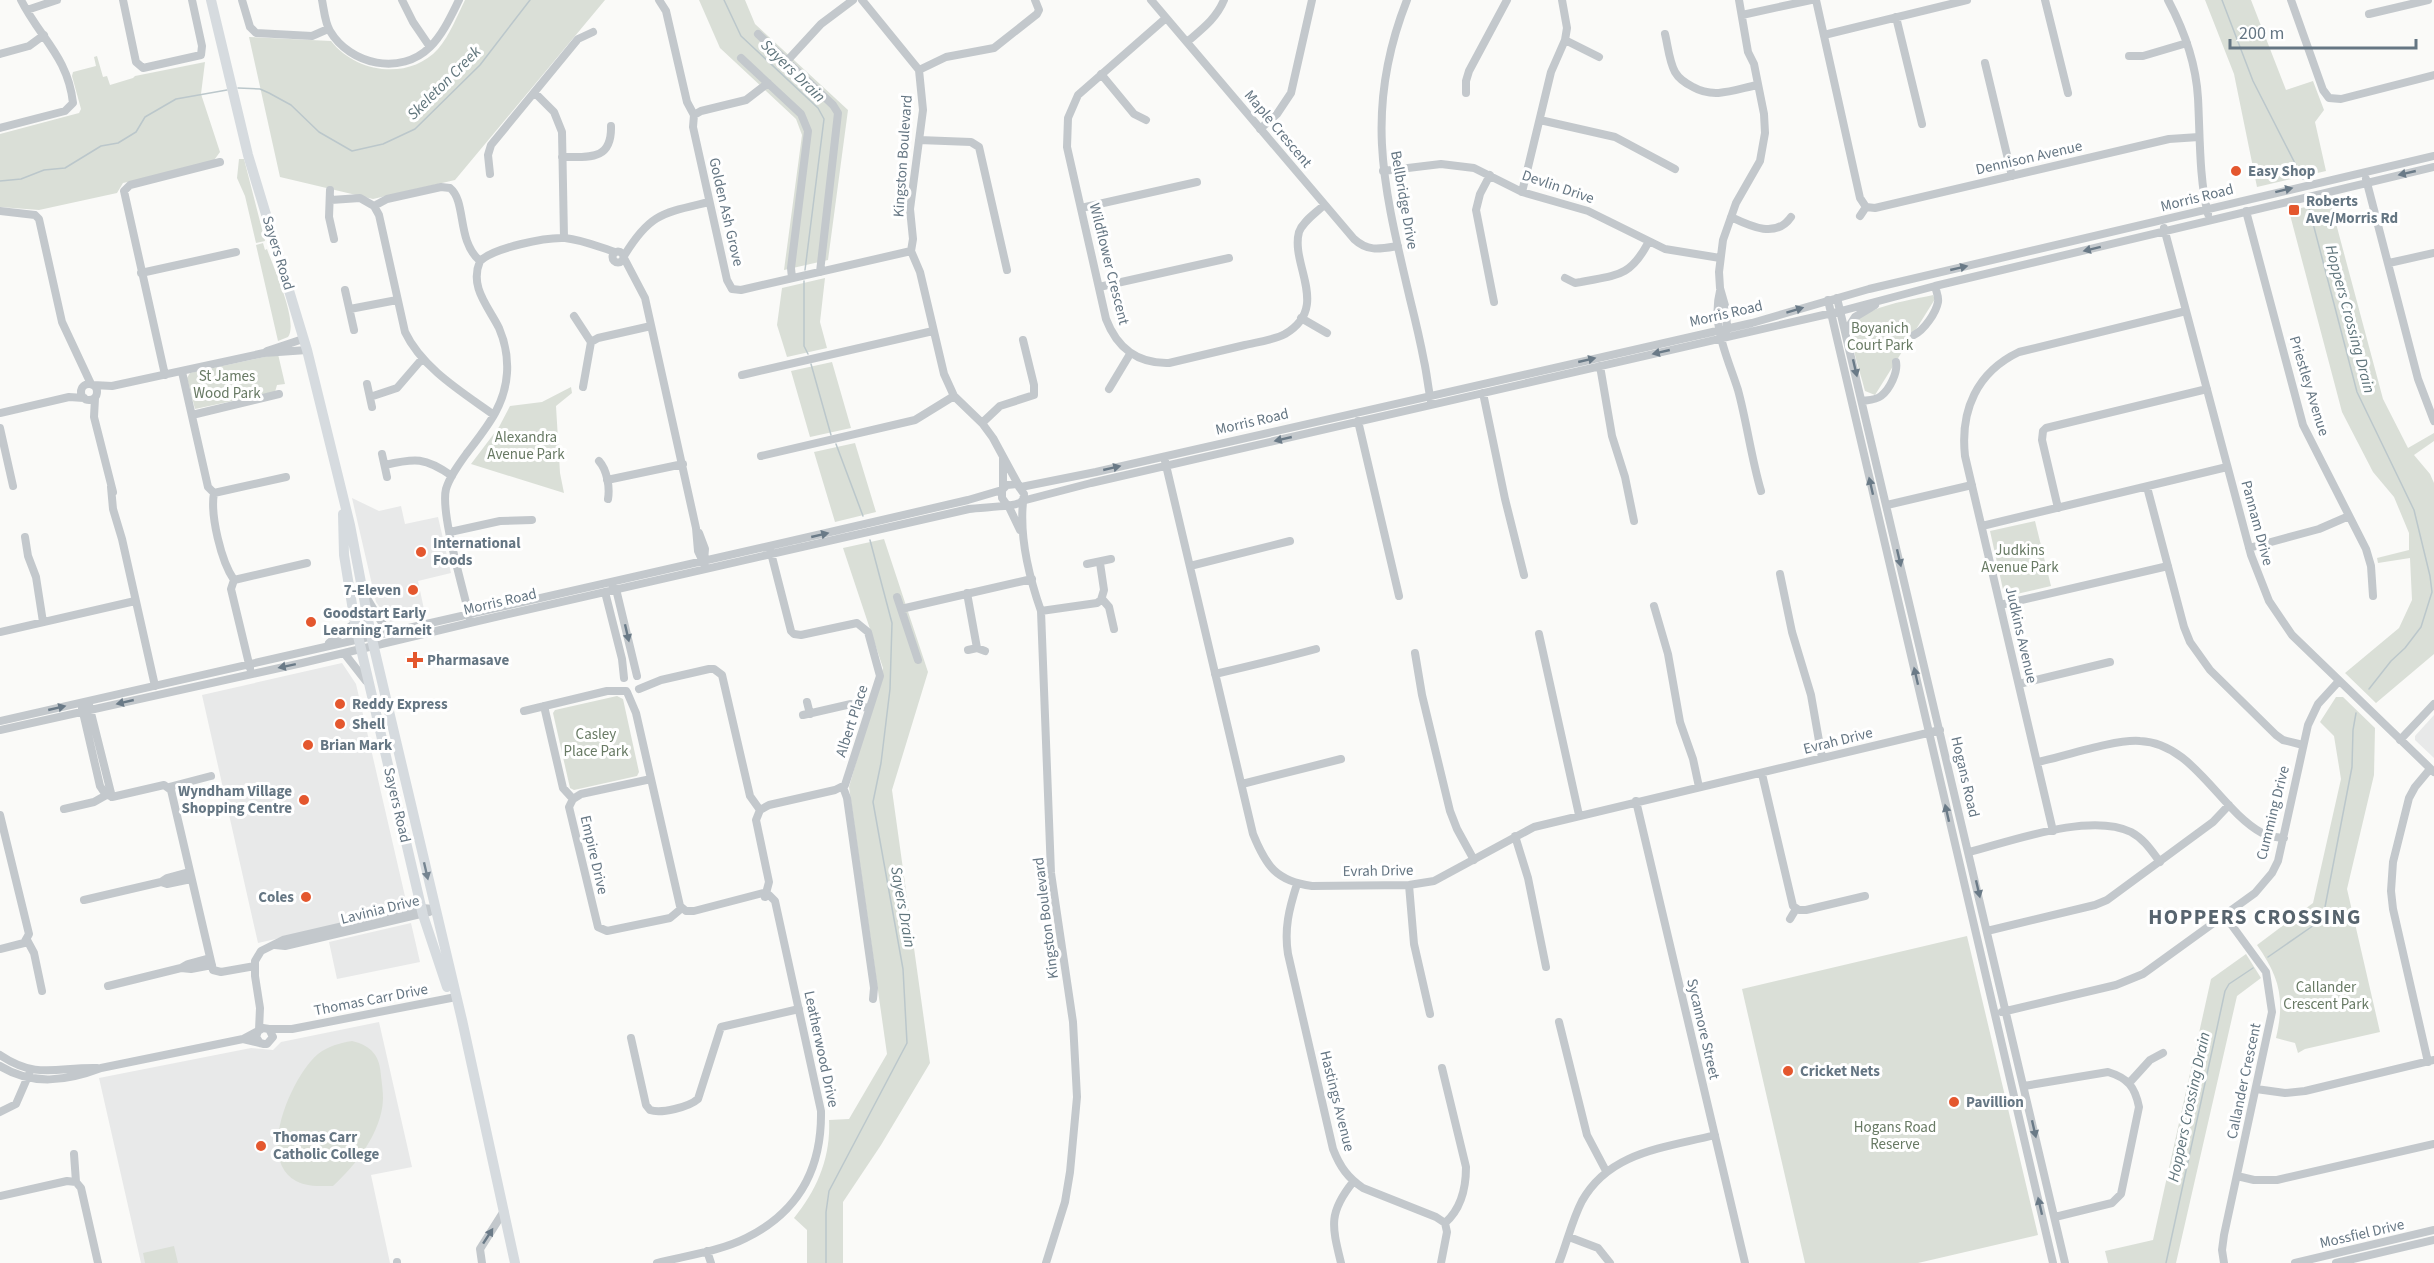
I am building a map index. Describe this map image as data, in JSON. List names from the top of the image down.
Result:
{
  "streets": {
    "main road": ["Sayers Road"],
    "street": [
      "Maple Crescent",
      "Kingston Boulevard",
      "Dennison Avenue",
      "Devlin Drive",
      "Morris Road",
      "Bellbridge Drive",
      "Golden Ash Grove",
      "Wildflower Crescent",
      "Priestley Avenue",
      "Pannam Drive",
      "Judkins Avenue",
      "Albert Place",
      "Evrah Drive",
      "Hogans Road",
      "Cumming Drive",
      "Empire Drive",
      "Lavinia Drive",
      "Thomas Carr Drive",
      "Sycamore Street",
      "Leatherwood Drive",
      "Callander Crescent",
      "Hastings Avenue",
      "Mossfiel Drive"
    ]
  },
  "crossings": [
    ["Maple Crescent", "Bellbridge Drive"],
    ["Maple Crescent", "Wildflower Crescent"],
    ["Kingston Boulevard", "Morris Road"],
    ["Kingston Boulevard", "Golden Ash Grove"],
    ["Devlin Drive", "Bellbridge Drive"],
    ["Morris Road", "Bellbridge Drive"],
    ["Morris Road", "Sayers Road"],
    ["Morris Road", "Priestley Avenue"],
    ["Morris Road", "Pannam Drive"],
    ["Morris Road", "Albert Place"],
    ["Morris Road", "Evrah Drive"],
    ["Morris Road", "Hogans Road"],
    ["Sayers Road", "Lavinia Drive"],
    ["Sayers Road", "Thomas Carr Drive"],
    ["Pannam Drive", "Judkins Avenue"],
    ["Pannam Drive", "Cumming Drive"],
    ["Evrah Drive", "Hogans Road"],
    ["Evrah Drive", "Sycamore Street"],
    ["Evrah Drive", "Hastings Avenue"],
    ["Hogans Road", "Cumming Drive"],
    ["Cumming Drive", "Callander Crescent"]
  ],
  "districts": ["HOPPERS CROSSING"],
  "water": ["Sayers Drain", "Skeleton Creek", "Hoppers Crossing Drain"],
  "parks": [
    "Boyanich Court Park",
    "St James Wood Park",
    "Alexandra Avenue Park",
    "Judkins Avenue Park",
    "Casley Place Park",
    "Callander Crescent Park",
    "Hogans Road Reserve"
  ],
  "places": {
    "other": [
      "Easy Shop",
      "International Foods",
      "7-Eleven",
      "Goodstart Early Learning Tarneit",
      "Reddy Express",
      "Shell",
      "Brian Mark",
      "Wyndham Village Shopping Centre",
      "Coles",
      "Cricket Nets",
      "Pavillion",
      "Thomas Carr Catholic College"
    ],
    "transit": ["Roberts Ave/Morris Rd"],
    "health": ["Pharmasave"]
  },
  "scale_bar": "200 m"
}
